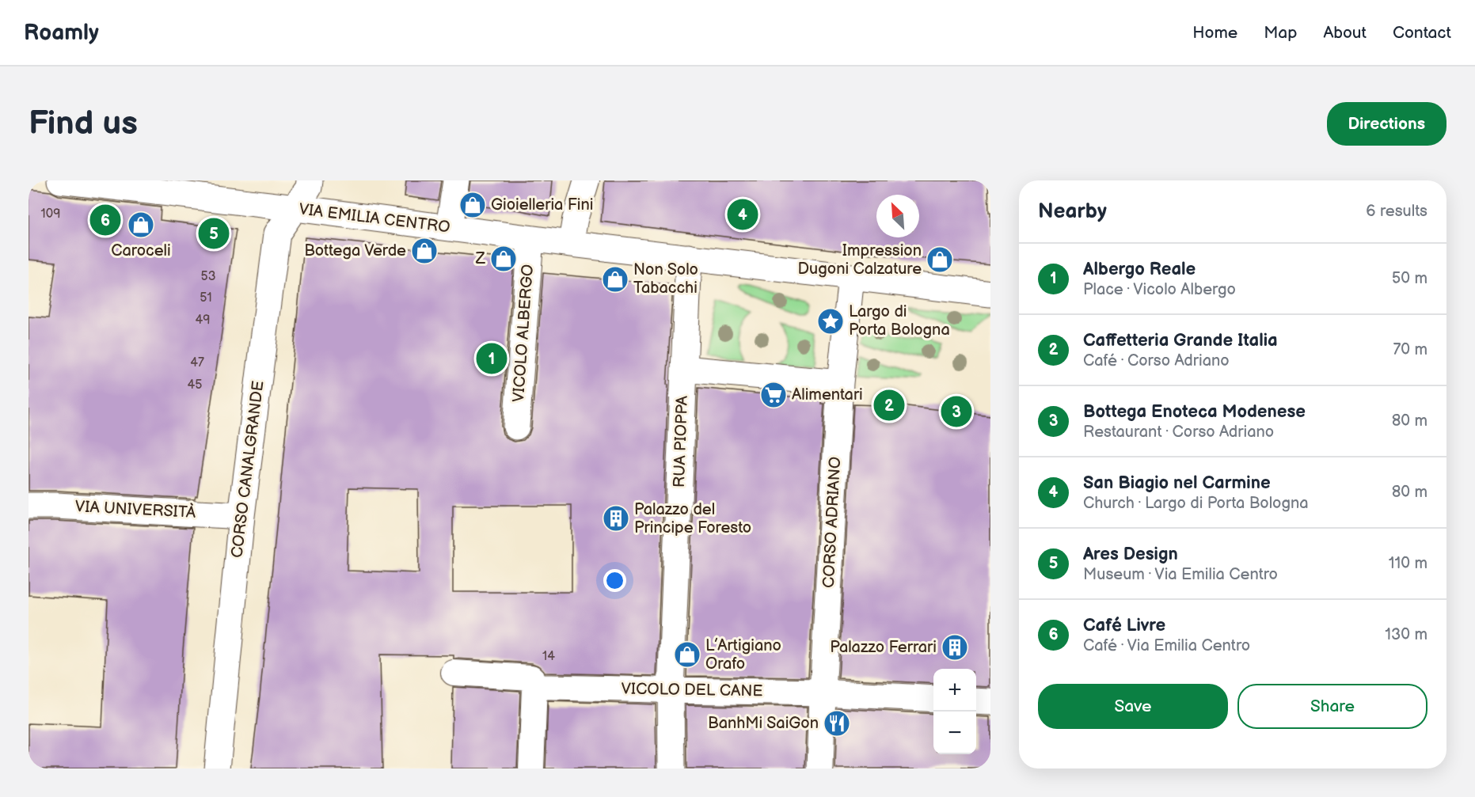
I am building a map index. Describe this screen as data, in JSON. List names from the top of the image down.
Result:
{
  "streets": {
    "street": [
      "VIA EMILIA CENTRO",
      "VICOLO ALBERGO",
      "RUA PIOPPA",
      "CORSO CANALGRANDE",
      "VIA UNIVERSITÀ",
      "CORSO ADRIANO",
      "VICOLO DEL CANE"
    ]
  },
  "crossings": [
    ["VIA EMILIA CENTRO", "VICOLO ALBERGO"],
    ["VIA EMILIA CENTRO", "RUA PIOPPA"],
    ["VIA EMILIA CENTRO", "CORSO CANALGRANDE"],
    ["RUA PIOPPA", "VICOLO DEL CANE"],
    ["CORSO CANALGRANDE", "VIA UNIVERSITÀ"],
    ["CORSO ADRIANO", "VICOLO DEL CANE"]
  ],
  "places": {
    "shop": [
      "Gioielleria Fini",
      "Caroceli",
      "Bottega Verde",
      "Z",
      "Impression Dugoni Calzature",
      "Non Solo Tabacchi",
      "L’Artigiano Orafo"
    ],
    "place": ["Largo di Porta Bologna"],
    "supermarket": ["Alimentari"],
    "building": ["Palazzo del Principe Foresto", "Palazzo Ferrari"],
    "restaurant": ["BanhMi SaiGon"]
  },
  "house_numbers": [
    "109",
    "53",
    "51",
    "49",
    "47",
    "45",
    "14"
  ],
  "north": "top left",
  "page": {
    "header": "Roamly",
    "nav": [
      "Home",
      "Map",
      "About",
      "Contact"
    ],
    "buttons": [
      "Directions",
      ["Save", "Share"]
    ],
    "title": "Find us",
    "heading": ["Nearby", "6 results"],
    "pins": [
      "4",
      "6",
      "5",
      "1",
      "2",
      "3"
    ],
    "list": [
      {
        "mark": "1",
        "name": "Albergo Reale",
        "note": "Place · Vicolo Albergo",
        "value": "50 m"
      },
      {
        "mark": "2",
        "name": "Caffetteria Grande Italia",
        "note": "Café · Corso Adriano",
        "value": "70 m"
      },
      {
        "mark": "3",
        "name": "Bottega Enoteca Modenese",
        "note": "Restaurant · Corso Adriano",
        "value": "80 m"
      },
      {
        "mark": "4",
        "name": "San Biagio nel Carmine",
        "note": "Church · Largo di Porta Bologna",
        "value": "80 m"
      },
      {
        "mark": "5",
        "name": "Ares Design",
        "note": "Museum · Via Emilia Centro",
        "value": "110 m"
      },
      {
        "mark": "6",
        "name": "Café Livre",
        "note": "Café · Via Emilia Centro",
        "value": "130 m"
      }
    ],
    "map_buttons": ["+", "−"]
  }
}
